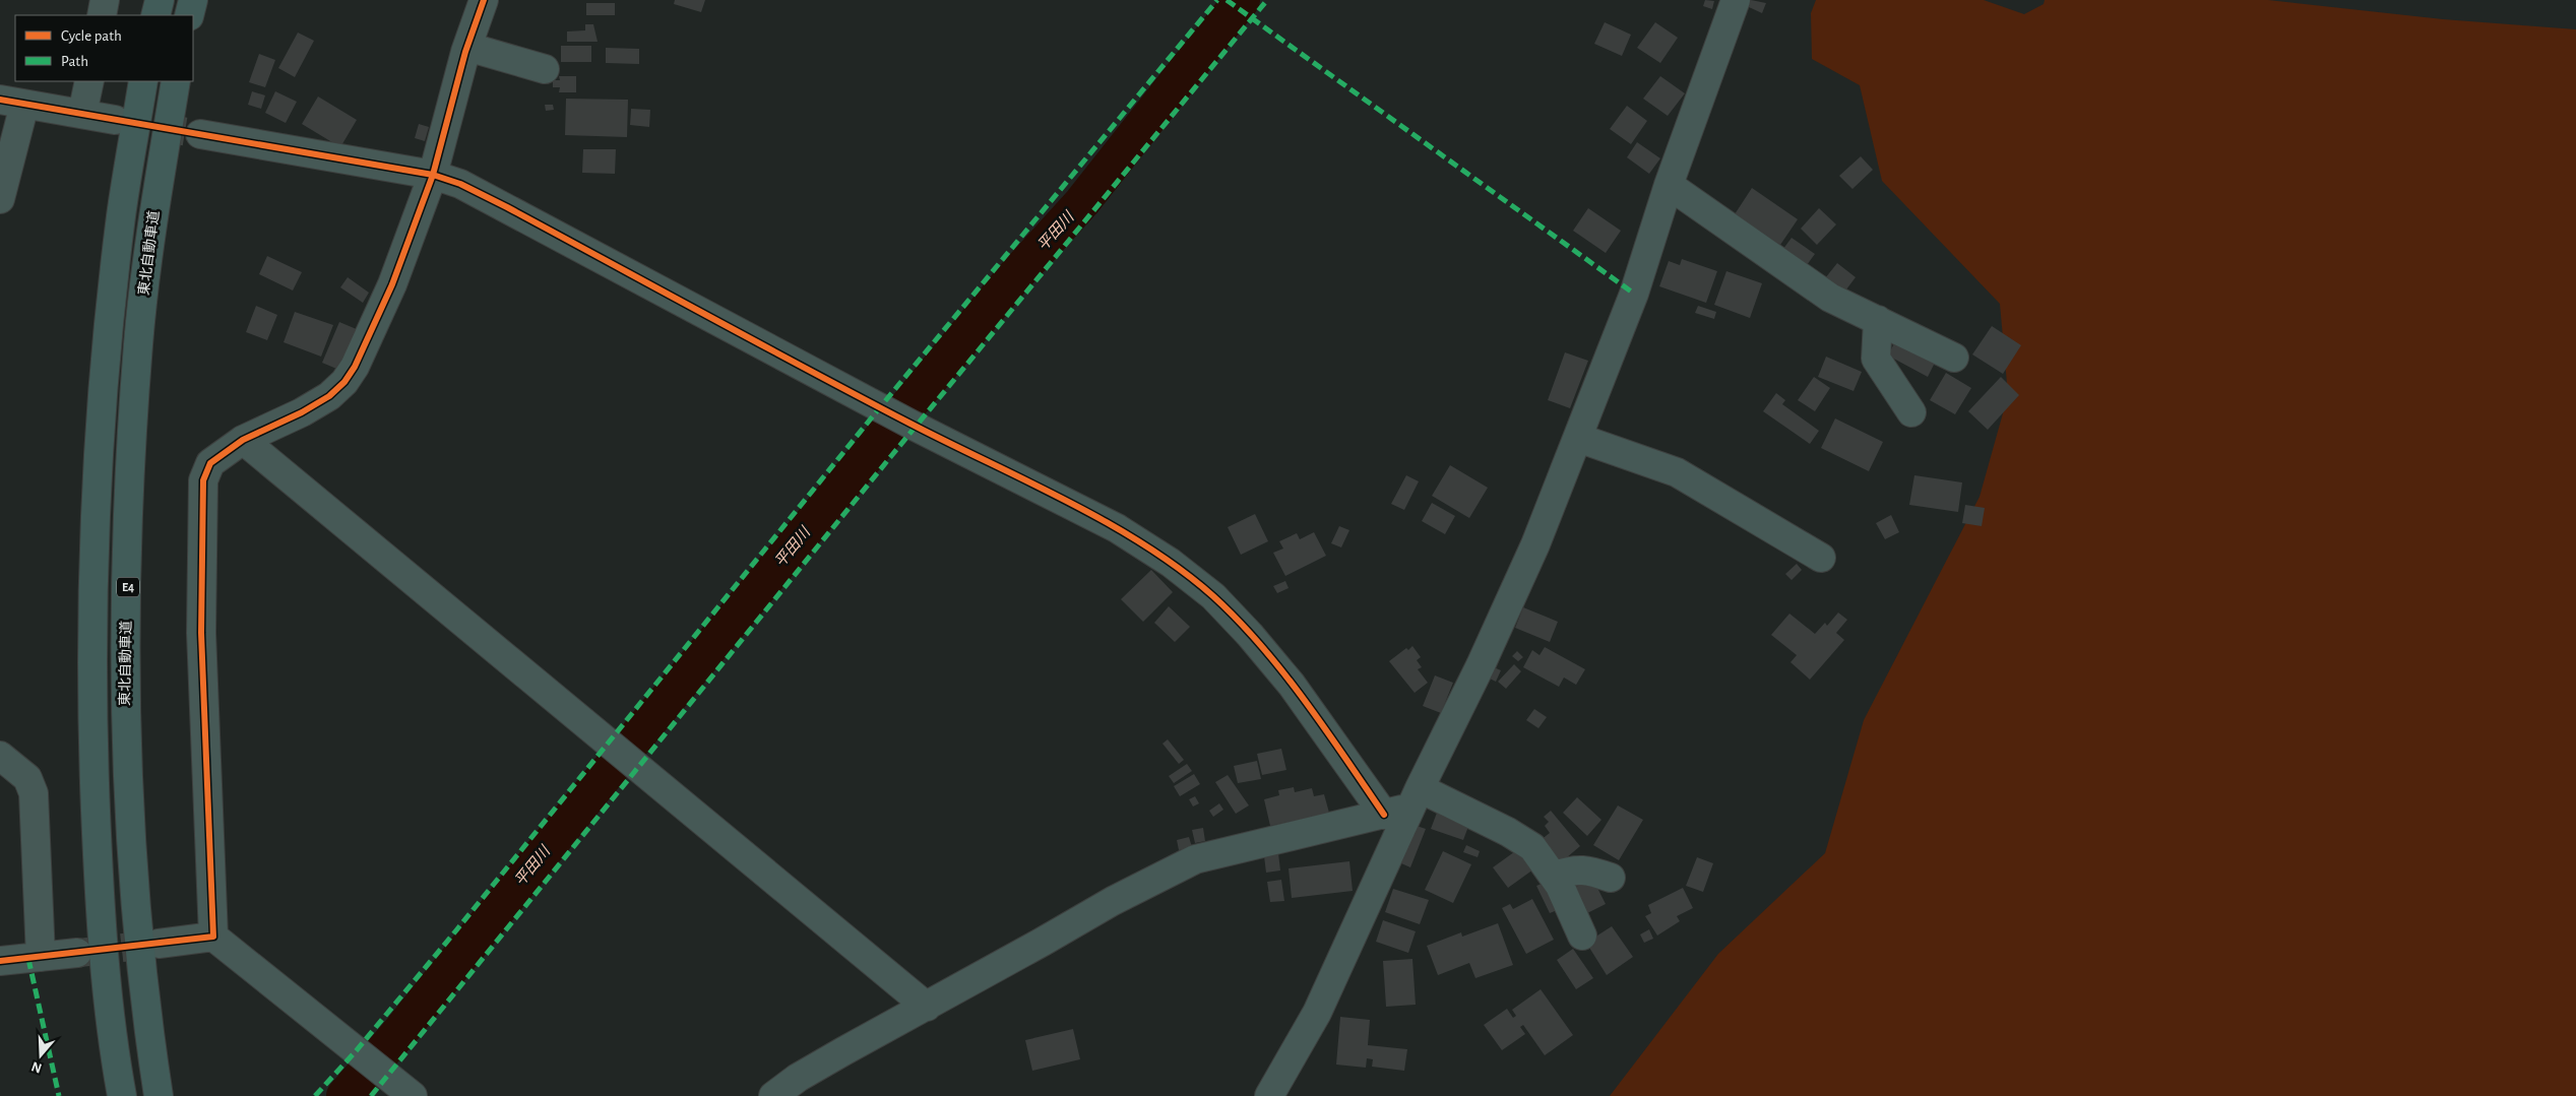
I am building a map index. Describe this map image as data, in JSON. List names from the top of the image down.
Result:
{
  "streets": {
    "highway": ["東北自動車道", "E4"]
  },
  "water": ["平田川"],
  "legend": ["Cycle path", "Path"],
  "north": "bottom"
}
